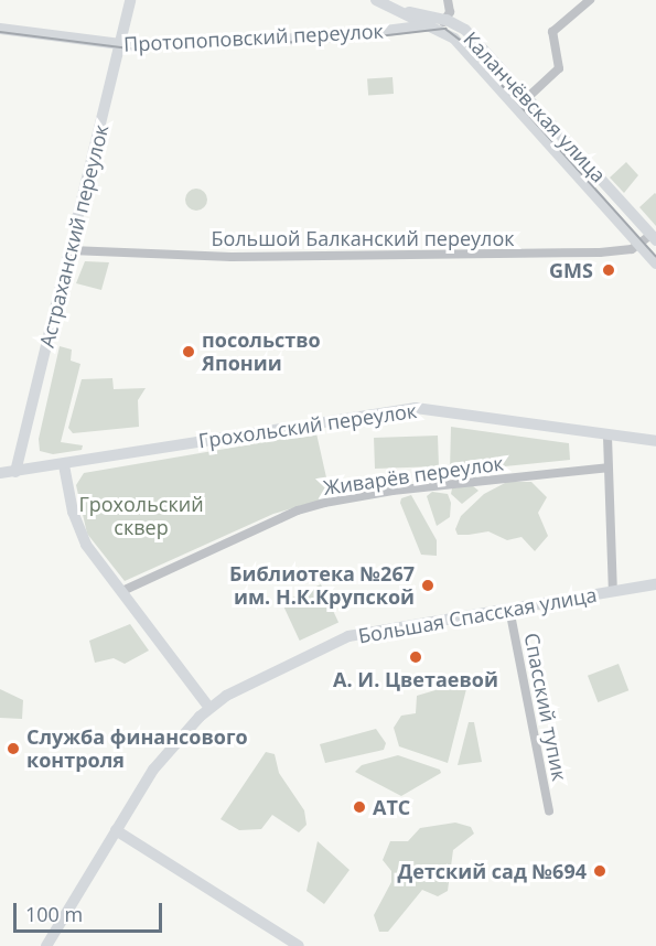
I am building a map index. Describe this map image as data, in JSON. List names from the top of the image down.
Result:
{
  "streets": {
    "street": [
      "Протопоповский переулок",
      "Каланчёвская улица",
      "Астраханский переулок",
      "Большой Балканский переулок",
      "Грохольский переулок",
      "Живарёв переулок",
      "Большая Спасская улица",
      "Спасский тупик"
    ]
  },
  "crossings": [
    ["Протопоповский переулок", "Каланчёвская улица"],
    ["Протопоповский переулок", "Астраханский переулок"],
    ["Каланчёвская улица", "Большой Балканский переулок"],
    ["Астраханский переулок", "Большой Балканский переулок"],
    ["Астраханский переулок", "Грохольский переулок"],
    ["Большая Спасская улица", "Спасский тупик"]
  ],
  "parks": ["Грохольский сквер"],
  "places": [
    "GMS",
    "посольство Японии",
    "Библиотека №267 им. Н.К.Крупской",
    "А. И. Цветаевой",
    "Служба финансового контроля",
    "АТС",
    "Детский сад №694"
  ],
  "scale_bar": "100 m"
}
